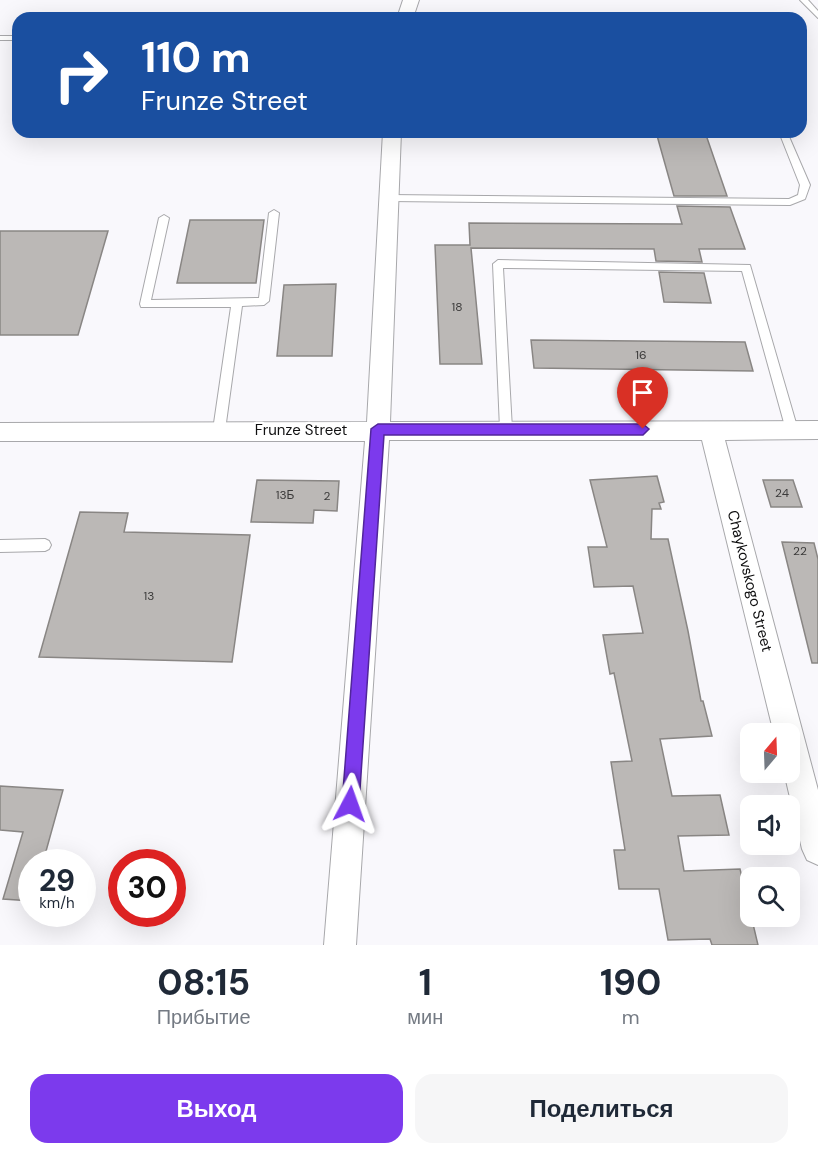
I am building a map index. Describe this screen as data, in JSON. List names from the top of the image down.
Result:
{
  "streets": {
    "street": ["Frunze Street", "Chaykovskogo Street"]
  },
  "crossings": [
    ["Frunze Street", "Chaykovskogo Street"]
  ],
  "house_numbers": [
    "18",
    "16",
    "24",
    "13Б",
    "2",
    "22",
    "13"
  ],
  "north": "top",
  "page": {
    "turn": ["110 m", "Frunze Street"],
    "speed": "29 km/h",
    "limit": "30",
    "eta": [
      "08:15",
      "Прибытие",
      "1",
      "мин",
      "190",
      "m"
    ],
    "buttons": ["Выход", "Поделиться"]
  }
}
